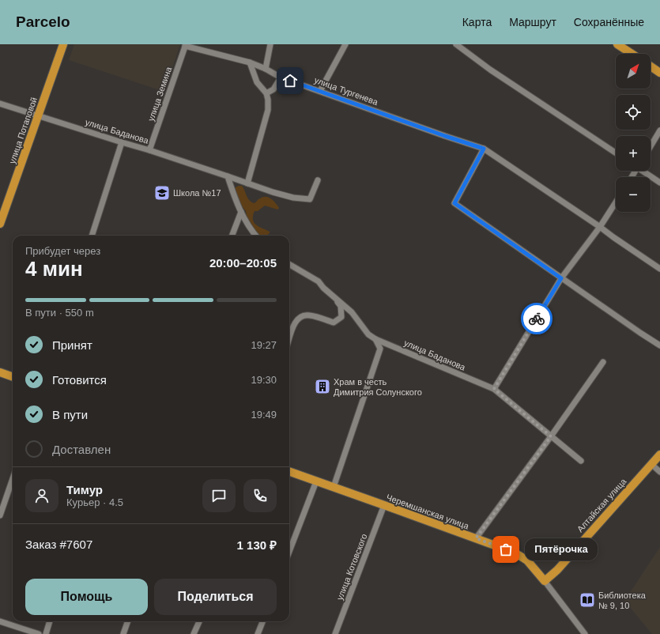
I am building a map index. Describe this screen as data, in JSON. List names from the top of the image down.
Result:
{
  "streets": {
    "main road": ["улица Потаповой", "Алтайская улица", "Черемшанская улица"],
    "street": [
      "улица Тургенева",
      "улица Земина",
      "улица Баданова",
      "улица Котовского"
    ]
  },
  "crossings": [
    ["улица Тургенева", "улица Земина"],
    ["улица Земина", "улица Баданова"],
    ["улица Потаповой", "улица Баданова"],
    ["Алтайская улица", "Черемшанская улица"],
    ["Черемшанская улица", "улица Котовского"]
  ],
  "places": {
    "school or university": ["Школа №17"],
    "building": ["Храм в честь Димитрия Солунского"],
    "other": ["Пятёрочка"],
    "library": ["Библиотека № 9, 10"]
  },
  "north": "top right",
  "page": {
    "header": "Parcelo",
    "nav": ["Карта", "Маршрут", "Сохранённые"],
    "map_buttons": ["+", "−"],
    "heading": ["4 мин", "Прибудет через", "20:00–20:05"],
    "panel": [
      "Тимур",
      "Курьер · 4.5",
      "Заказ #7607",
      "1 130 ₽"
    ],
    "bar": "В пути · 550 m",
    "list": [
      ["Принят", "19:27"],
      ["Готовится", "19:30"],
      ["В пути", "19:49"],
      "Доставлен"
    ],
    "bubble": "Пятёрочка",
    "buttons": ["Помощь", "Поделиться"]
  }
}
